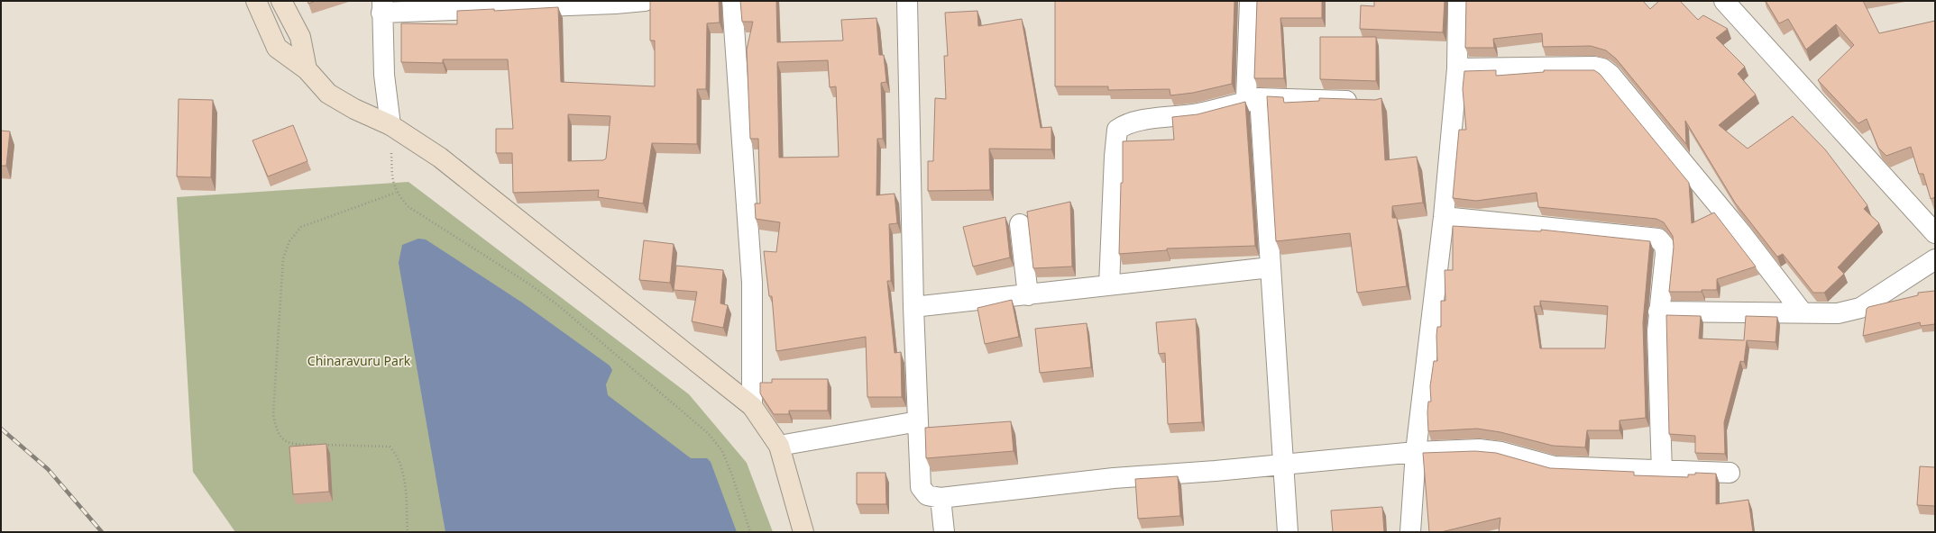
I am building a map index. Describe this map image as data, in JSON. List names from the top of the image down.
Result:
{
  "parks": ["Chinaravuru Park"]
}
